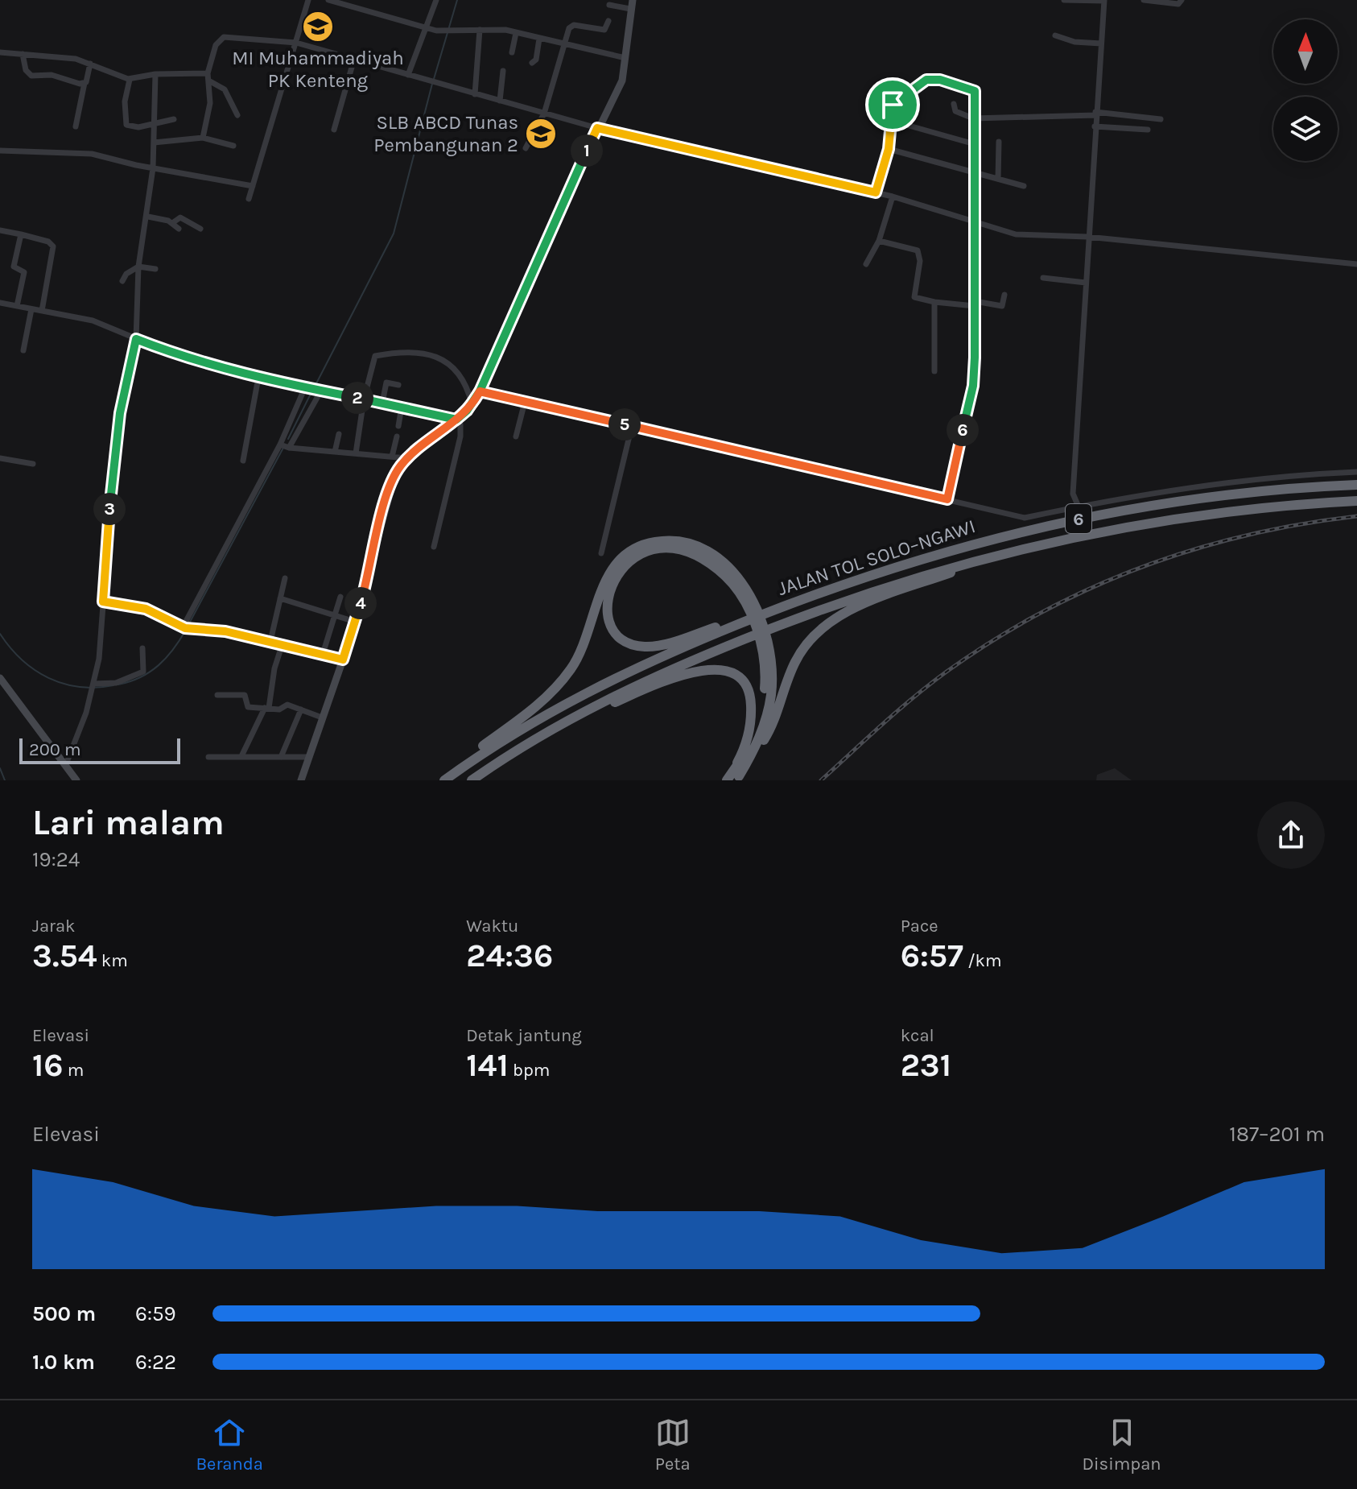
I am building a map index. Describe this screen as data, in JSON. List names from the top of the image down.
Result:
{
  "streets": {
    "highway": ["6", "JALAN TOL SOLO–NGAWI"]
  },
  "places": {
    "school or university": ["MI Muhammadiyah PK Kenteng", "SLB ABCD Tunas Pembangunan 2"]
  },
  "scale_bar": "200 m",
  "north": "top",
  "page": {
    "pins": [
      "1",
      "2",
      "5",
      "6",
      "3",
      "4"
    ],
    "scale": "200 m",
    "heading": ["Lari malam", "19:24"],
    "stats": [
      ["Jarak", "3.54 km"],
      ["Waktu", "24:36"],
      ["Pace", "6:57 /km"],
      ["Elevasi", "16 m"],
      ["Detak jantung", "141 bpm"],
      ["kcal", "231"]
    ],
    "chart": ["Elevasi", "187–201 m"],
    "list": [
      {
        "name": "500 m",
        "note": "6:59"
      },
      {
        "name": "1.0 km",
        "note": "6:22"
      }
    ],
    "tabs": ["Beranda", "Peta", "Disimpan"]
  }
}
